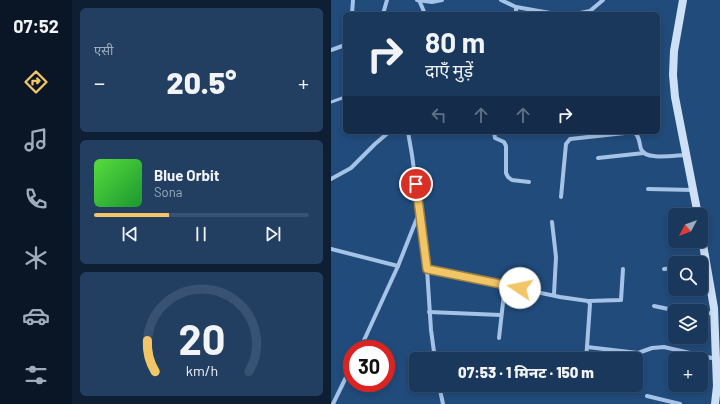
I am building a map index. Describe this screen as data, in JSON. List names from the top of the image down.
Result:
{
  "north": "bottom left",
  "page": {
    "tabs": "07:52",
    "tile": "एसी",
    "turn": ["80 m", "दाएँ मुड़ें"],
    "heat": ["−", "20.5°", "+"],
    "song": ["Blue Orbit", "Sona"],
    "map_buttons": "+",
    "limit": "30",
    "trip": "07:53 · 1 मिनट · 150 m",
    "gauge": ["20", "km/h"]
  }
}
